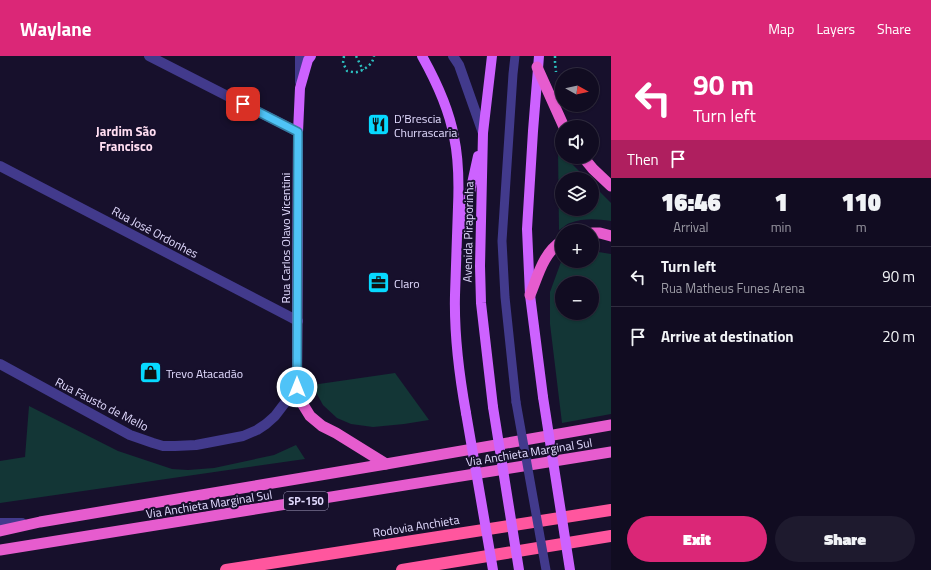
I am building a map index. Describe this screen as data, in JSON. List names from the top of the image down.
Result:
{
  "streets": {
    "highway": ["Via Anchieta Marginal Sul", "SP-150", "Rodovia Anchieta"],
    "main road": ["Avenida Piraporinha", "Rua Carlos Olavo Vicentini"],
    "street": ["Rua José Ordonhes", "Rua Fausto de Mello"]
  },
  "crossings": [
    ["Rua José Ordonhes", "Rua Carlos Olavo Vicentini"],
    ["Rua Carlos Olavo Vicentini", "Rua Fausto de Mello"]
  ],
  "districts": ["Jardim São Francisco"],
  "places": {
    "restaurant": ["D’Brescia Churrascaria"],
    "office": ["Claro"],
    "shop": ["Trevo Atacadão"]
  },
  "north": "right",
  "page": {
    "header": "Waylane",
    "nav": ["Map", "Layers", "Share"],
    "turn": ["90 m", "Turn left"],
    "map_buttons": ["+", "−"],
    "then": "Then",
    "eta": [
      "16:46",
      "Arrival",
      "1",
      "min",
      "110",
      "m"
    ],
    "list": [
      {
        "name": "Turn left",
        "note": "Rua Matheus Funes Arena",
        "value": "90 m"
      },
      {
        "name": "Arrive at destination",
        "value": "20 m"
      }
    ],
    "buttons": ["Exit", "Share"]
  }
}
